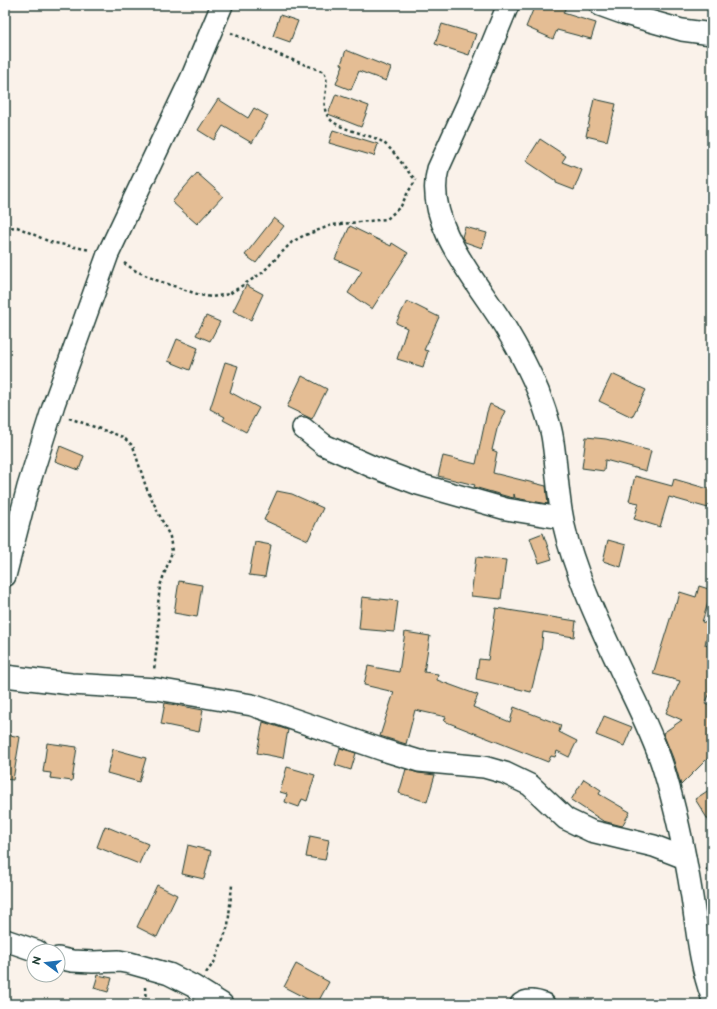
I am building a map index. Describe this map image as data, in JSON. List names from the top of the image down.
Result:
{
  "north": "left"
}
